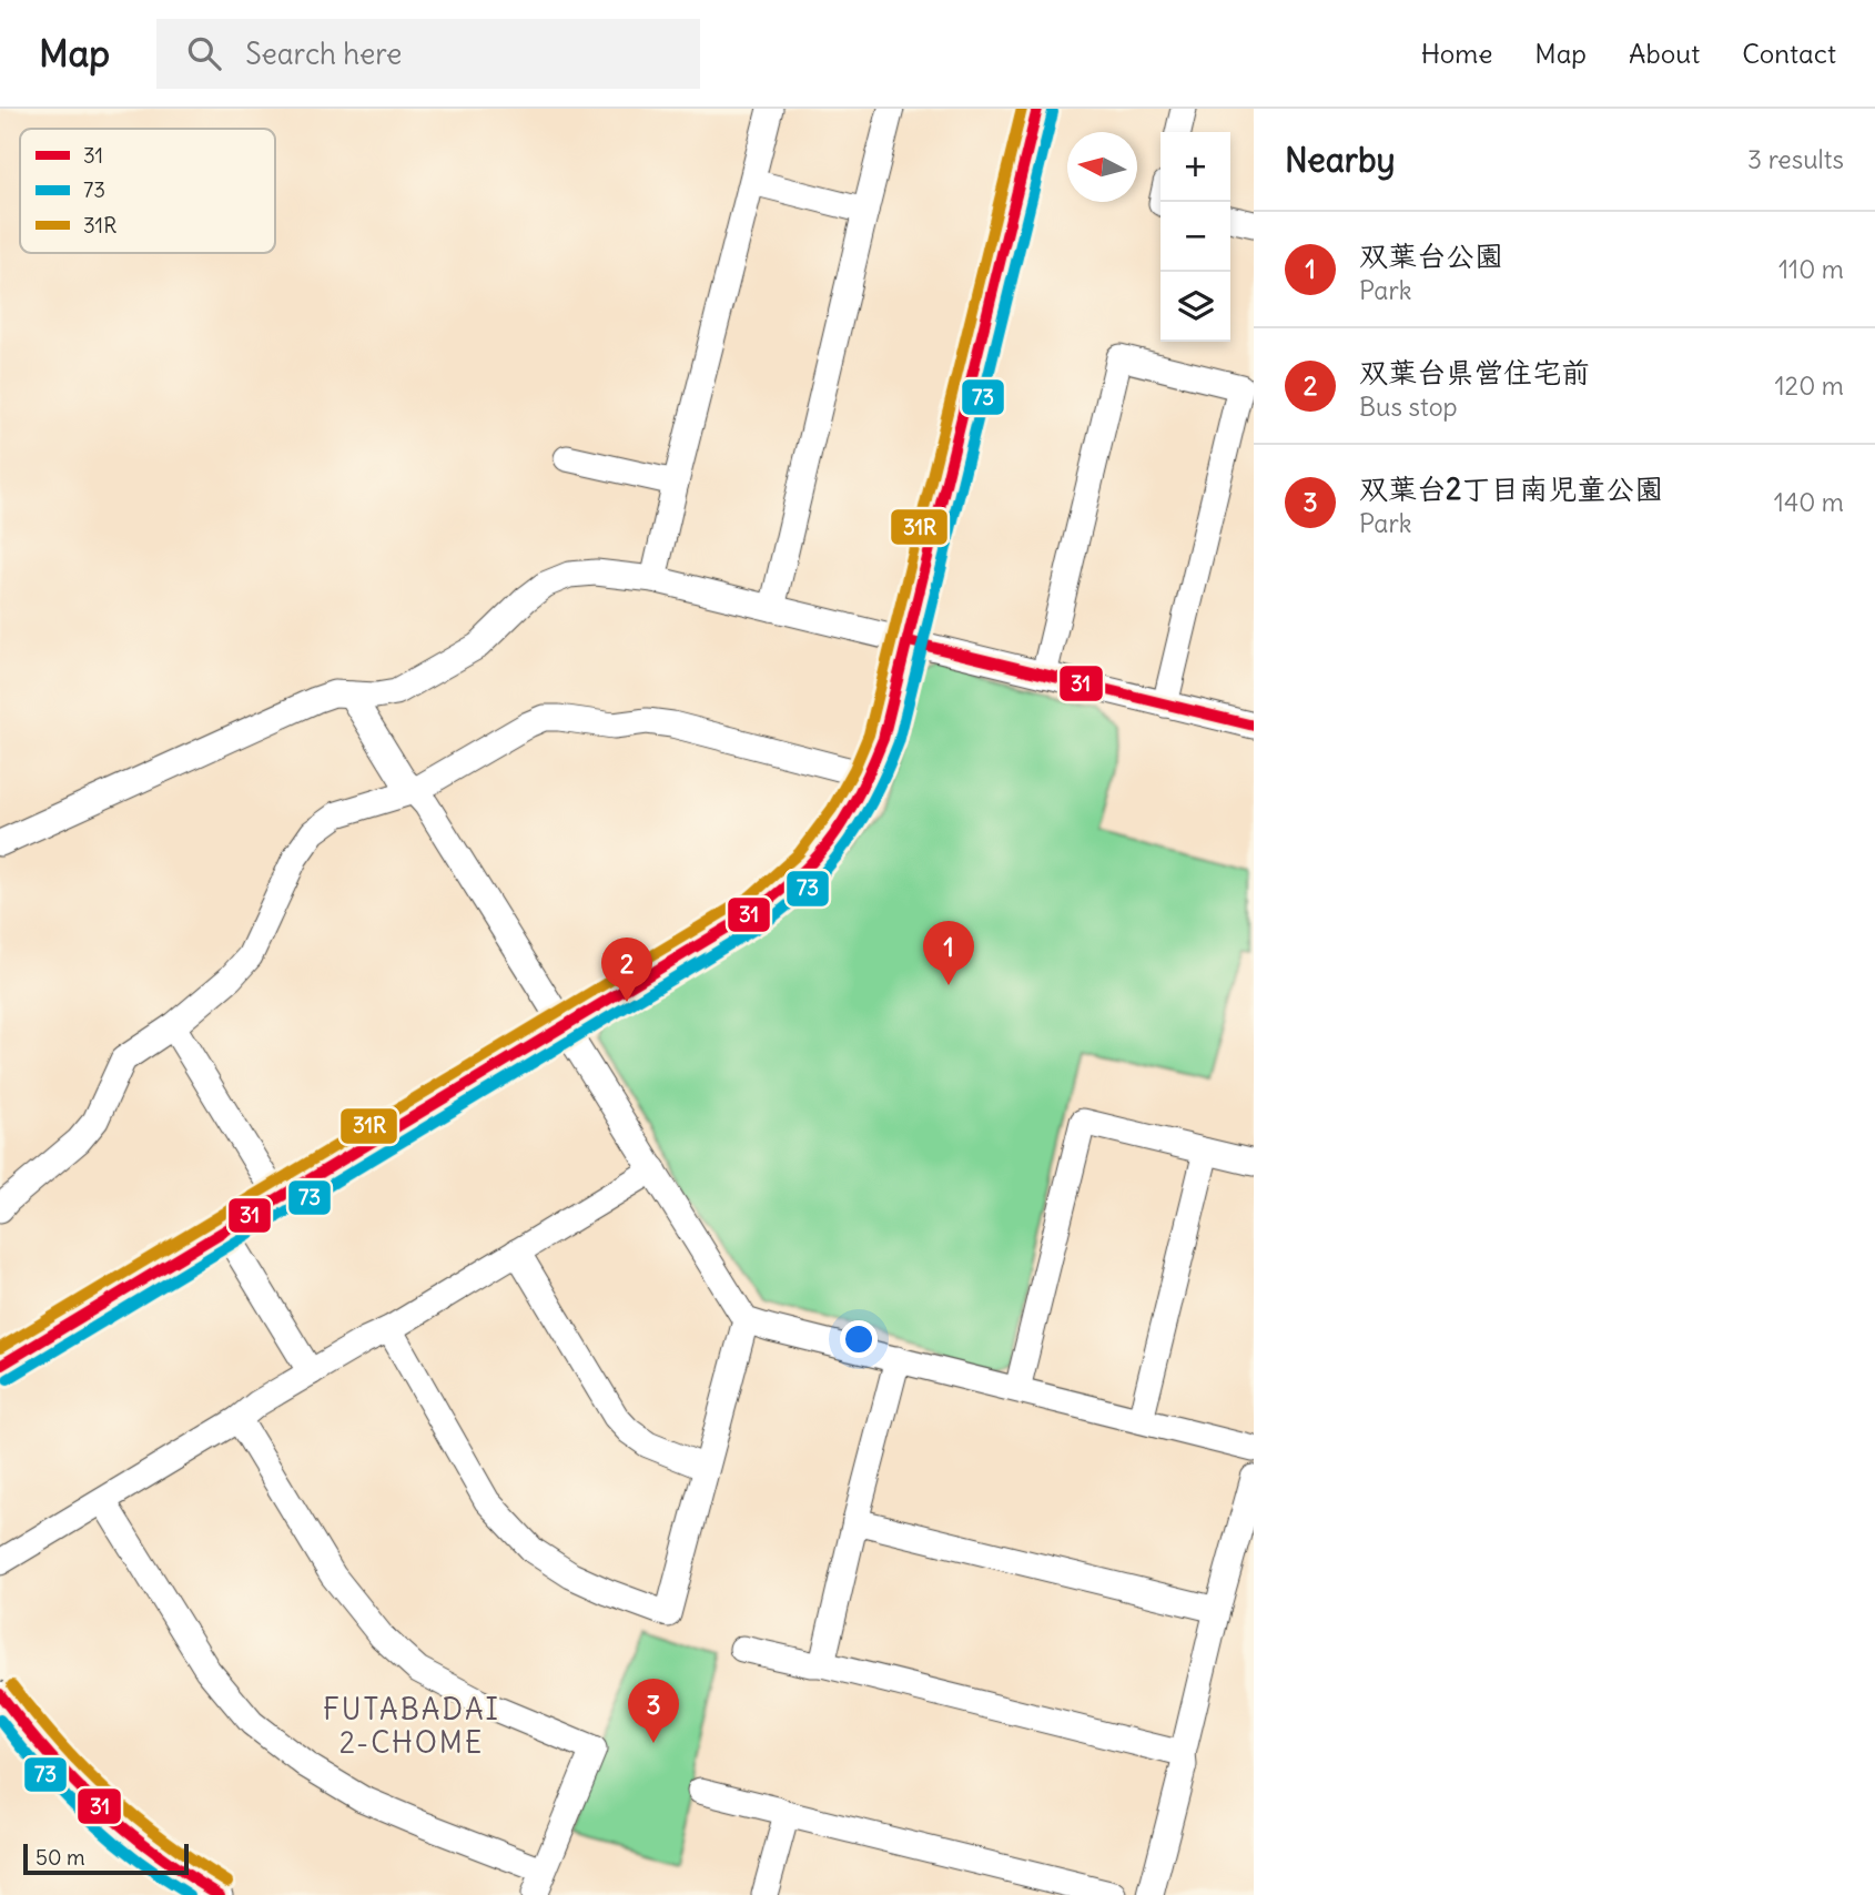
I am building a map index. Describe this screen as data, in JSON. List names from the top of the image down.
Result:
{
  "districts": ["FUTABADAI 2-CHOME"],
  "lines": ["transit line 31", "transit line 31R", "transit line 73"],
  "legend": ["31", "73", "31R"],
  "scale_bar": "50 m",
  "north": "left",
  "page": {
    "header": "Map",
    "search": "Search here",
    "nav": [
      "Home",
      "Map",
      "About",
      "Contact"
    ],
    "heading": ["Nearby", "3 results"],
    "map_buttons": ["+", "−"],
    "list": [
      {
        "mark": "1",
        "name": "双葉台公園",
        "note": "Park",
        "value": "110 m"
      },
      {
        "mark": "2",
        "name": "双葉台県営住宅前",
        "note": "Bus stop",
        "value": "120 m"
      },
      {
        "mark": "3",
        "name": "双葉台2丁目南児童公園",
        "note": "Park",
        "value": "140 m"
      }
    ],
    "pins": ["1", "2", "3"],
    "scale": "50 m"
  }
}
